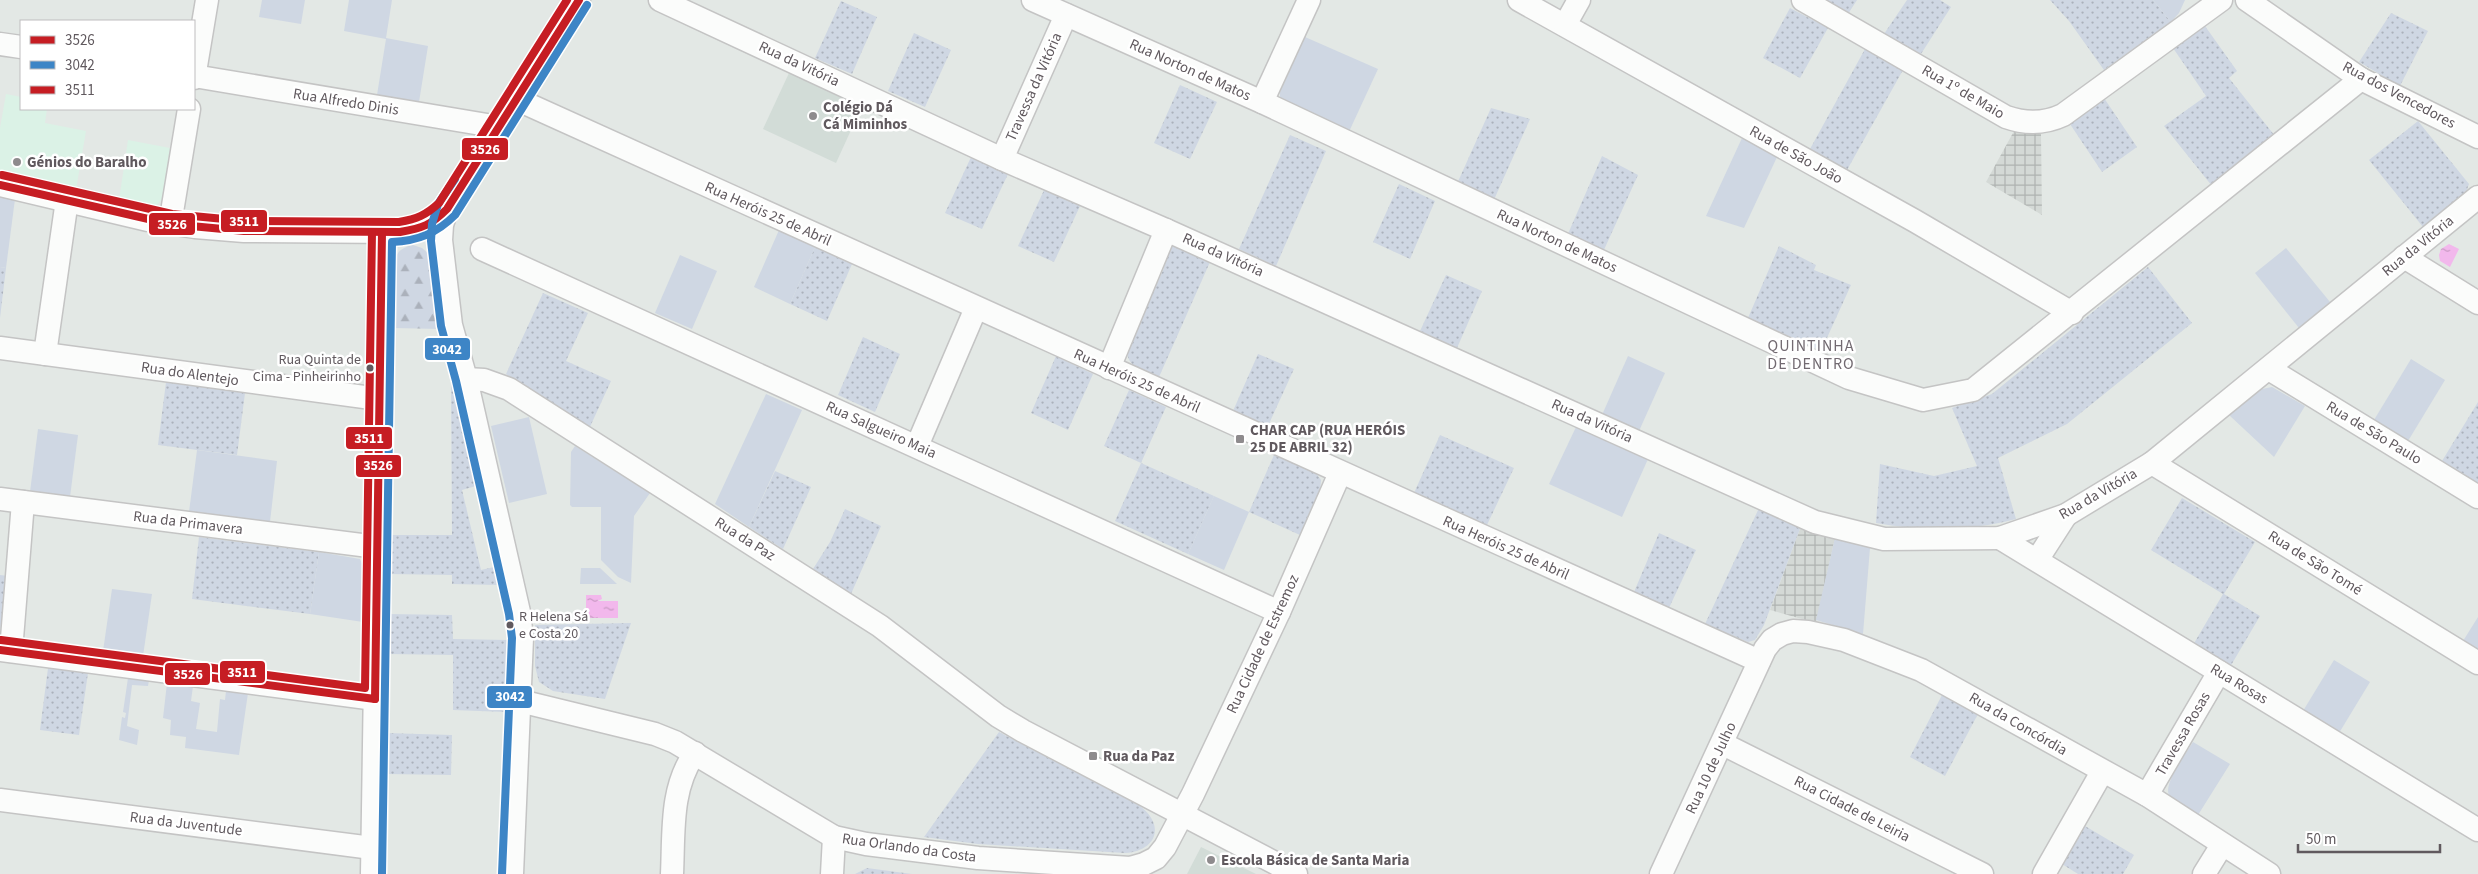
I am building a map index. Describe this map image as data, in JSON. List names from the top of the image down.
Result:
{
  "streets": {
    "street": [
      "Rua da Vitória",
      "Rua Norton de Matos",
      "Travessa da Vitória",
      "Rua 1º de Maio",
      "Rua dos Vencedores",
      "Rua Alfredo Dinis",
      "Rua de São João",
      "Rua Heróis 25 de Abril",
      "Rua do Alentejo",
      "Rua Salgueiro Maia",
      "Rua de São Paulo",
      "Rua da Primavera",
      "Rua da Paz",
      "Rua de São Tomé",
      "Rua Cidade de Estremoz",
      "Rua Rosas",
      "Rua da Concórdia",
      "Travessa Rosas",
      "Rua 10 de Julho",
      "Rua Cidade de Leiria",
      "Rua da Juventude",
      "Rua Orlando da Costa"
    ]
  },
  "crossings": [
    ["Rua da Vitória", "Travessa da Vitória"],
    ["Rua da Vitória", "Rua de São Paulo"],
    ["Rua da Vitória", "Rua de São Tomé"],
    ["Rua da Vitória", "Rua Rosas"],
    ["Rua Norton de Matos", "Travessa da Vitória"],
    ["Rua Norton de Matos", "Rua dos Vencedores"],
    ["Rua Norton de Matos", "Rua de São João"],
    ["Rua Heróis 25 de Abril", "Rua Cidade de Estremoz"],
    ["Rua Heróis 25 de Abril", "Rua da Concórdia"],
    ["Rua Heróis 25 de Abril", "Rua 10 de Julho"],
    ["Rua Salgueiro Maia", "Rua Cidade de Estremoz"],
    ["Rua da Paz", "Rua Cidade de Estremoz"],
    ["Rua da Paz", "Rua Orlando da Costa"],
    ["Rua Cidade de Estremoz", "Rua Orlando da Costa"],
    ["Rua Rosas", "Travessa Rosas"],
    ["Rua da Concórdia", "Travessa Rosas"],
    ["Rua da Concórdia", "Rua 10 de Julho"],
    ["Rua 10 de Julho", "Rua Cidade de Leiria"]
  ],
  "districts": ["QUINTINHA DE DENTRO"],
  "places": {
    "other": [
      "Colégio Dá Cá Miminhos",
      "Génios do Baralho",
      "Rua Quinta de Cima - Pinheirinho",
      "R Helena Sá e Costa 20",
      "Escola Básica de Santa Maria"
    ],
    "transit": ["CHAR CAP (RUA HERÓIS 25 DE ABRIL 32)", "Rua da Paz"]
  },
  "lines": ["transit line 3526", "transit line 3511", "transit line 3042"],
  "legend": ["3526", "3042", "3511"],
  "scale_bar": "50 m"
}
